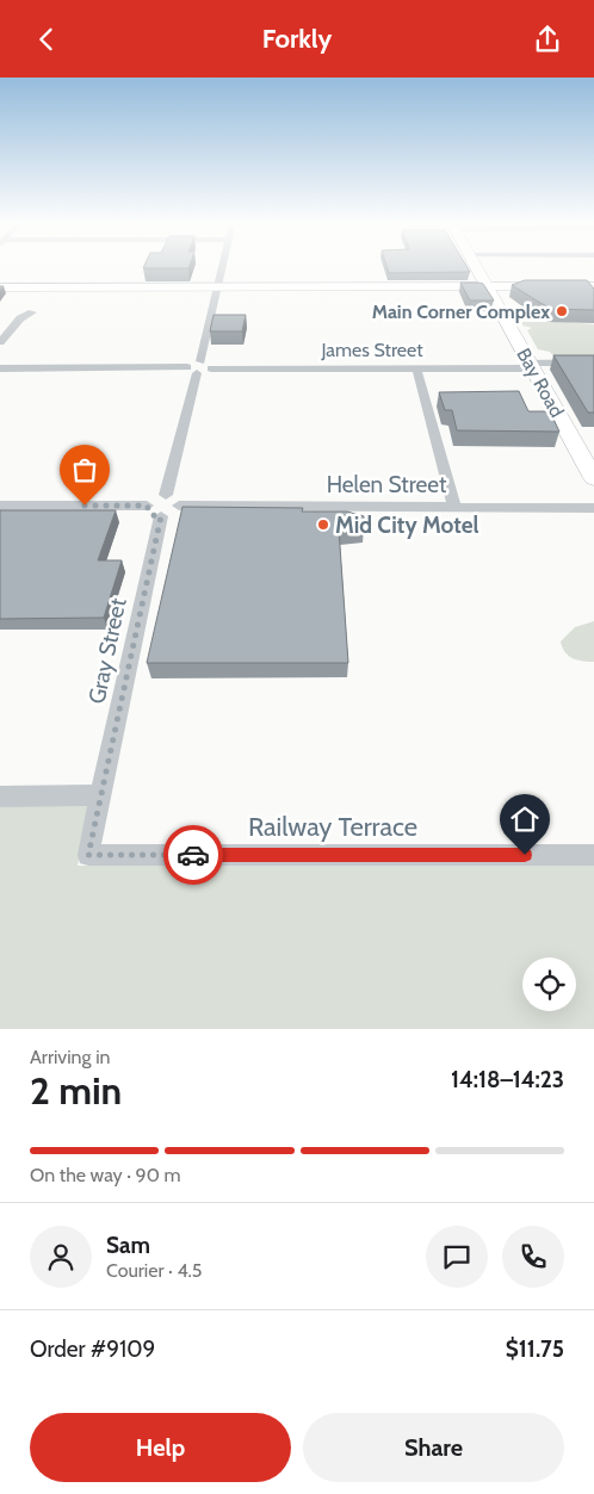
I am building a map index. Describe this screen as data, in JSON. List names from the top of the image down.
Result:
{
  "streets": {
    "main road": ["Bay Road"],
    "street": [
      "James Street",
      "Helen Street",
      "Gray Street",
      "Railway Terrace"
    ]
  },
  "crossings": [
    ["James Street", "Bay Road"],
    ["Helen Street", "Gray Street"],
    ["Gray Street", "Railway Terrace"]
  ],
  "places": ["Main Corner Complex", "Mid City Motel"],
  "page": {
    "header": "Forkly",
    "heading": ["2 min", "Arriving in", "14:18–14:23"],
    "panel": [
      "Sam",
      "Courier · 4.5",
      "Order #9109",
      "$11.75"
    ],
    "bar": "On the way · 90 m",
    "buttons": ["Help", "Share"]
  }
}
